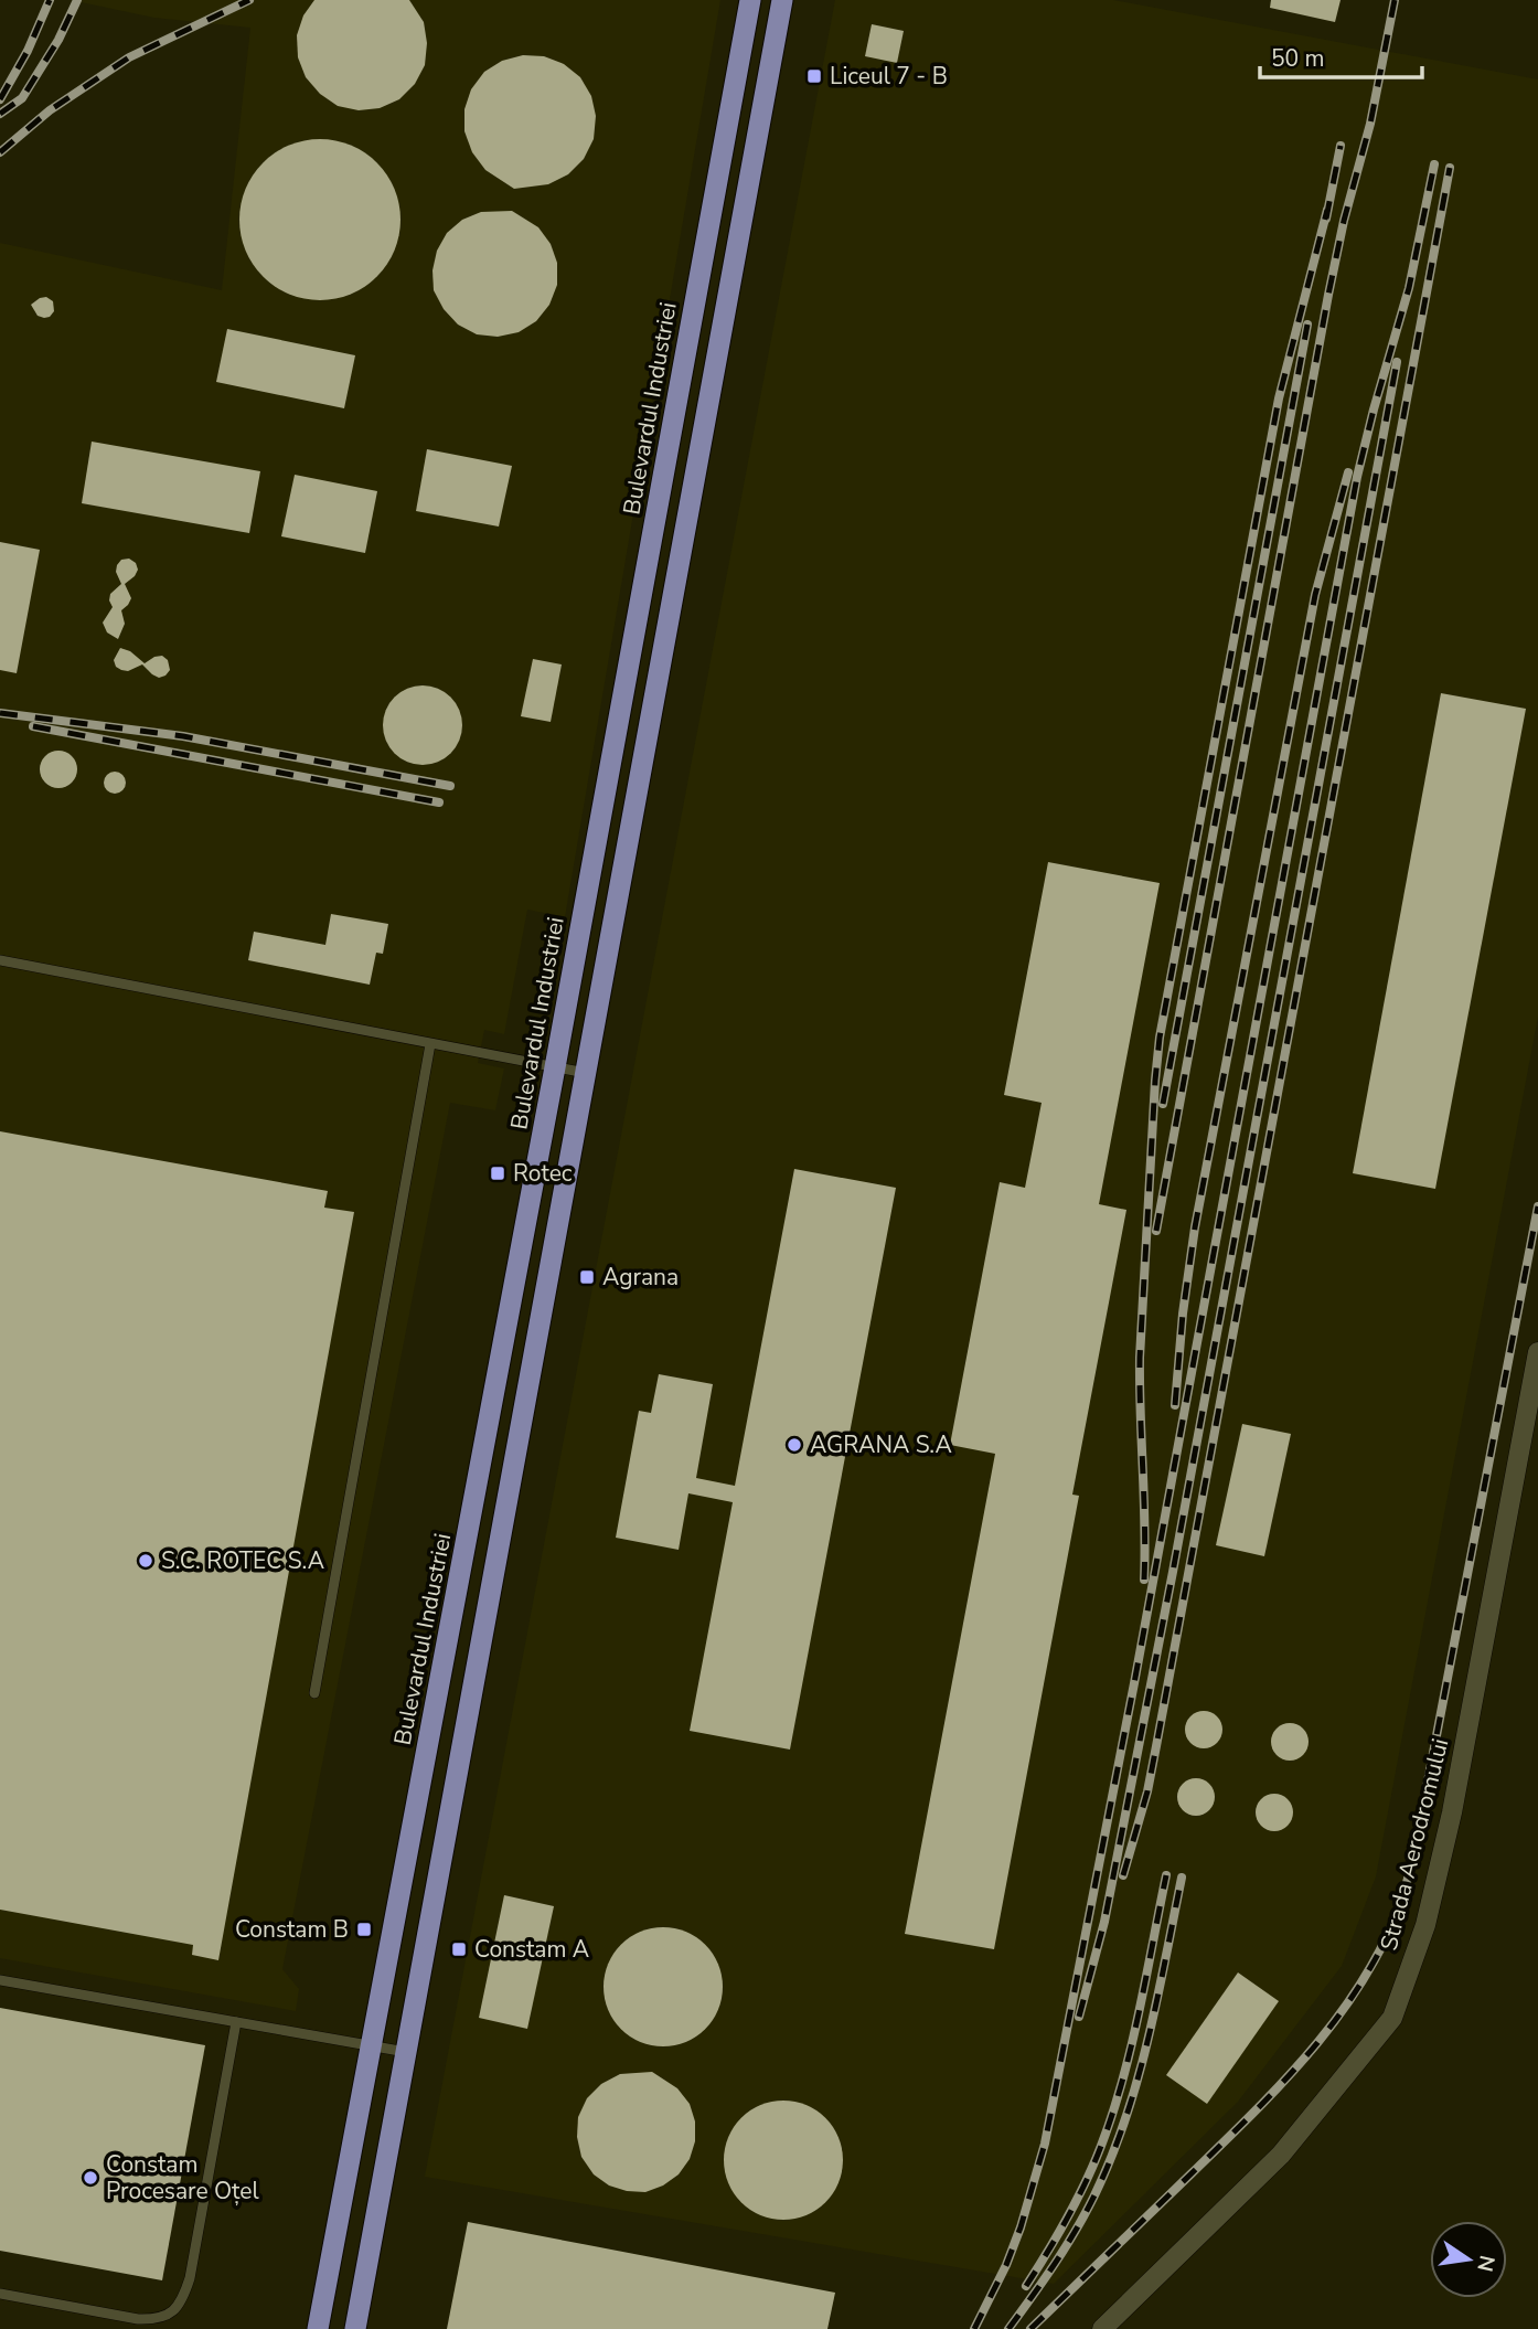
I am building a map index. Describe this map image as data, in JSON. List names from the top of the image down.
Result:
{
  "streets": {
    "main road": ["Bulevardul Industriei"],
    "street": ["Strada Aerodromului"]
  },
  "places": {
    "transit": [
      "Liceul 7 - B",
      "Rotec",
      "Agrana",
      "Constam B",
      "Constam A"
    ],
    "other": ["AGRANA S.A", "S.C. ROTEC S.A", "Constam Procesare Oțel"]
  },
  "scale_bar": "50 m",
  "north": "right"
}
